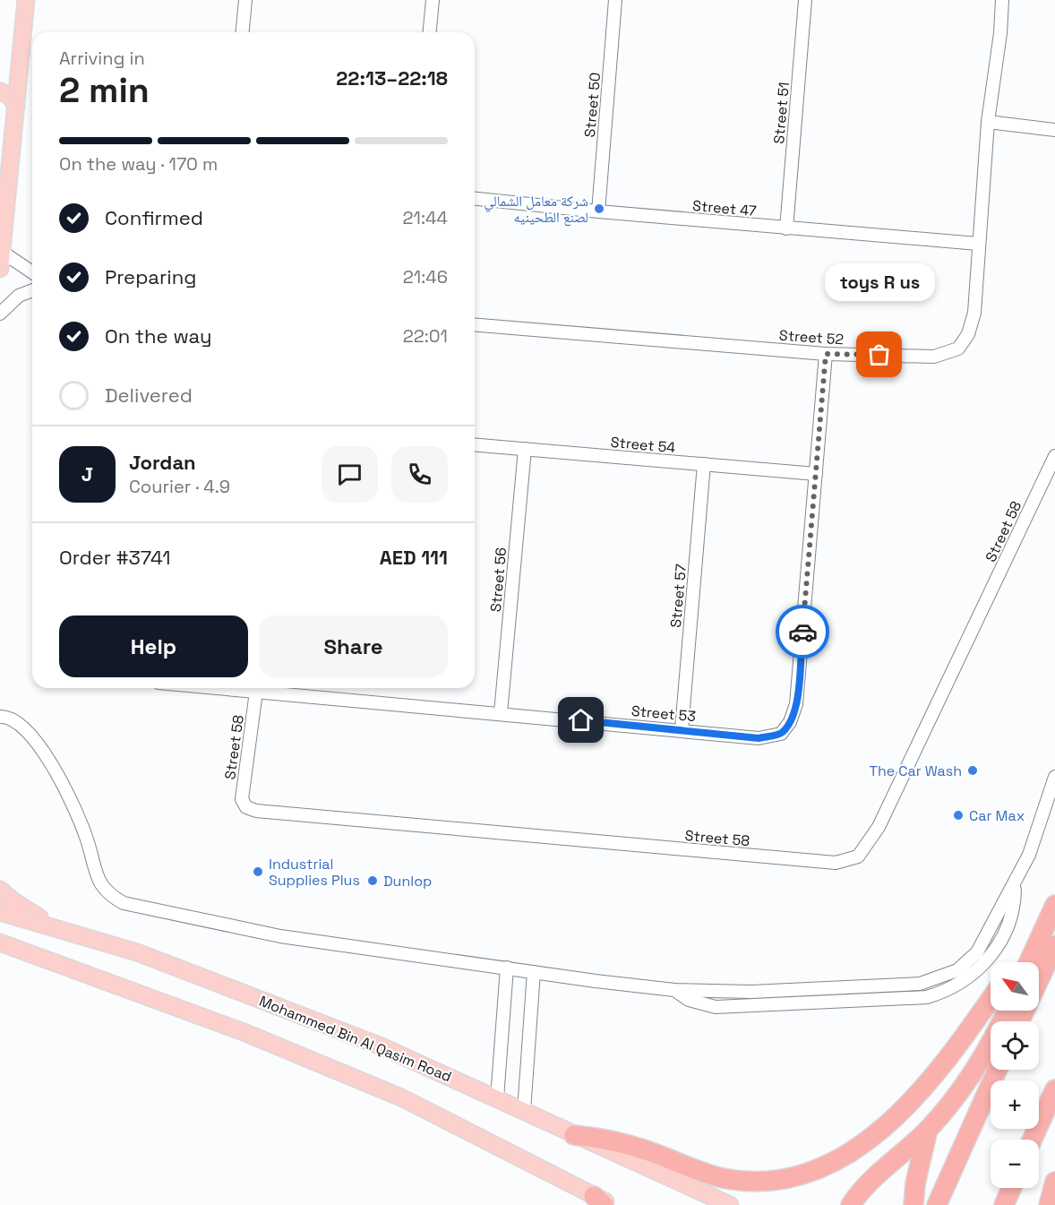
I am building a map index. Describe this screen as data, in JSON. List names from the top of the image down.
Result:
{
  "streets": {
    "main road": ["Mohammed Bin Al Qasim Road"],
    "street": [
      "Street 50",
      "Street 51",
      "Street 47",
      "Street 52",
      "Street 54",
      "Street 58",
      "Street 56",
      "Street 57",
      "Street 53"
    ]
  },
  "crossings": [
    ["Street 50", "Street 47"],
    ["Street 51", "Street 47"],
    ["Street 47", "Street 52"],
    ["Street 52", "Street 53"],
    ["Street 54", "Street 56"],
    ["Street 54", "Street 57"],
    ["Street 54", "Street 53"],
    ["Street 58", "Street 53"],
    ["Street 56", "Street 53"],
    ["Street 57", "Street 53"]
  ],
  "places": [
    "شركة معامل الشمالي لصنع الطحينيه",
    "toys R us",
    "The Car Wash",
    "Car Max",
    "Industrial Supplies Plus",
    "Dunlop"
  ],
  "north": "top left",
  "page": {
    "heading": ["2 min", "Arriving in", "22:13–22:18"],
    "panel": [
      "Jordan",
      "Courier · 4.9",
      "Order #3741",
      "AED 111"
    ],
    "bar": "On the way · 170 m",
    "list": [
      ["Confirmed", "21:44"],
      ["Preparing", "21:46"],
      ["On the way", "22:01"],
      "Delivered"
    ],
    "bubble": "toys R us",
    "round": "J",
    "buttons": ["Help", "Share"],
    "map_buttons": ["+", "−"]
  }
}
